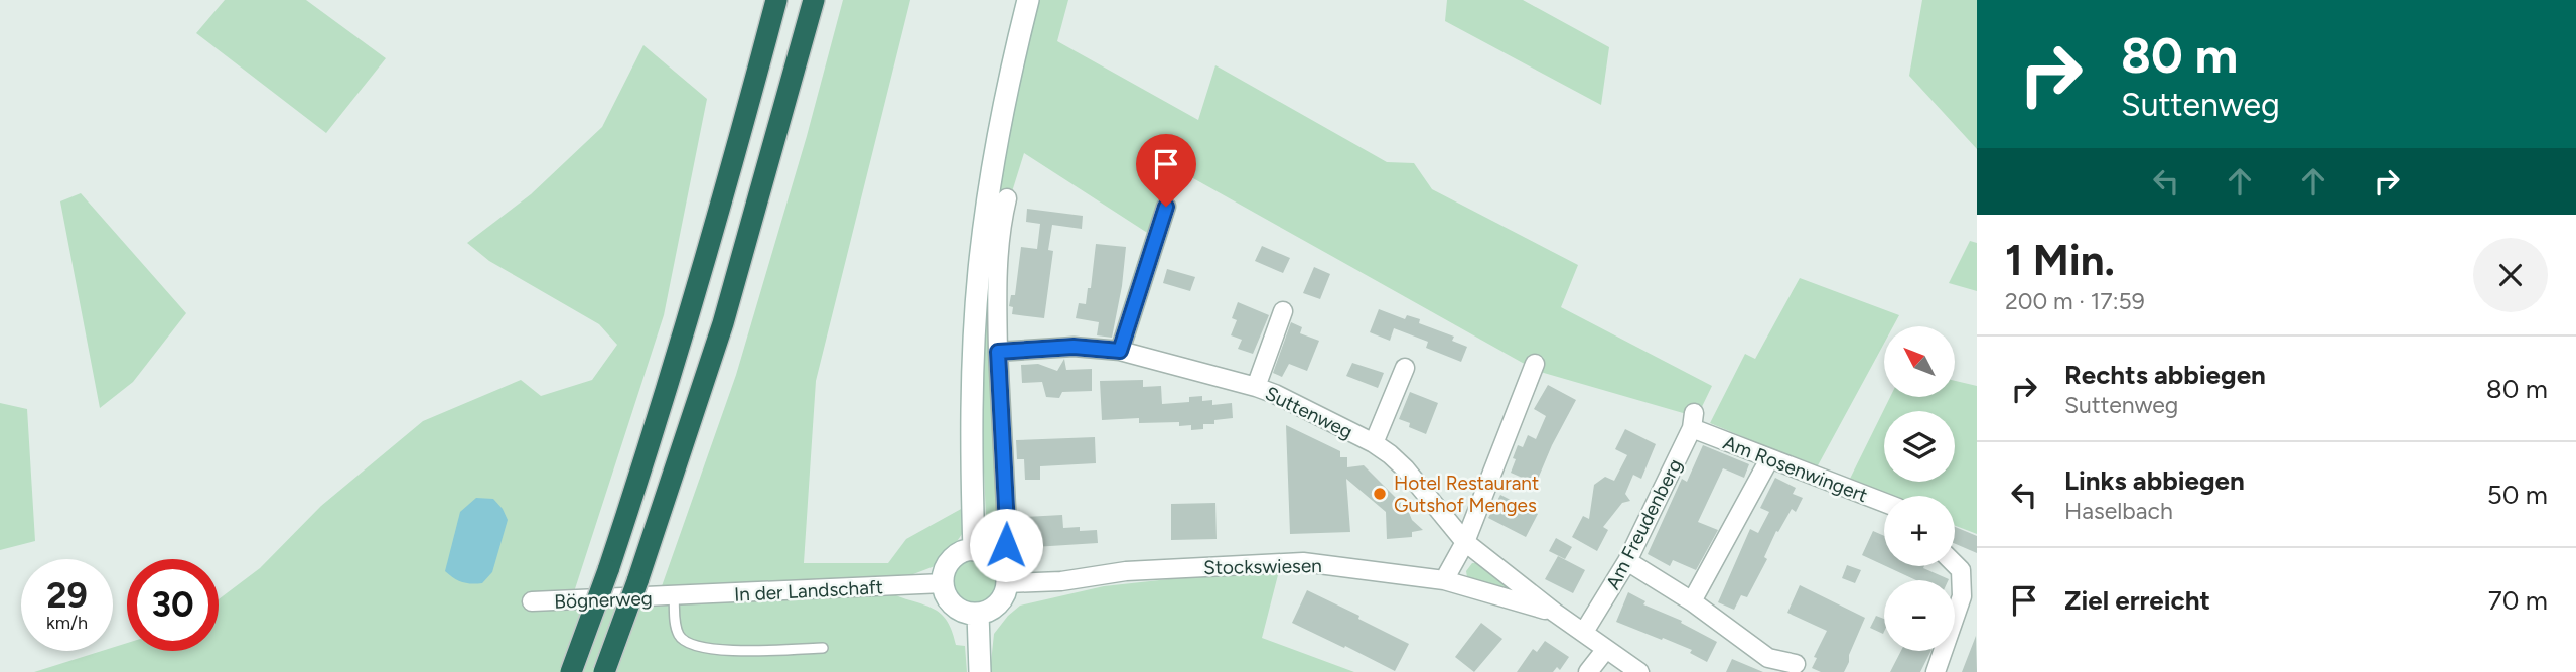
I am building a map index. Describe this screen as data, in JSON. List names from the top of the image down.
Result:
{
  "streets": {
    "street": [
      "Suttenweg",
      "Am Rosenwingert",
      "Am Freudenberg",
      "Stockswiesen",
      "In der Landschaft",
      "Bögnerweg"
    ]
  },
  "crossings": [
    ["Suttenweg", "Stockswiesen"],
    ["Am Rosenwingert", "Am Freudenberg"],
    ["Stockswiesen", "In der Landschaft"],
    ["In der Landschaft", "Bögnerweg"]
  ],
  "places": ["Hotel Restaurant Gutshof Menges"],
  "north": "top left",
  "page": {
    "turn": ["80 m", "Suttenweg"],
    "heading": ["1 Min.", "200 m · 17:59"],
    "map_buttons": ["+", "−"],
    "list": [
      {
        "name": "Rechts abbiegen",
        "note": "Suttenweg",
        "value": "80 m"
      },
      {
        "name": "Links abbiegen",
        "note": "Haselbach",
        "value": "50 m"
      },
      {
        "name": "Ziel erreicht",
        "value": "70 m"
      }
    ],
    "speed": "29 km/h",
    "limit": "30"
  }
}
